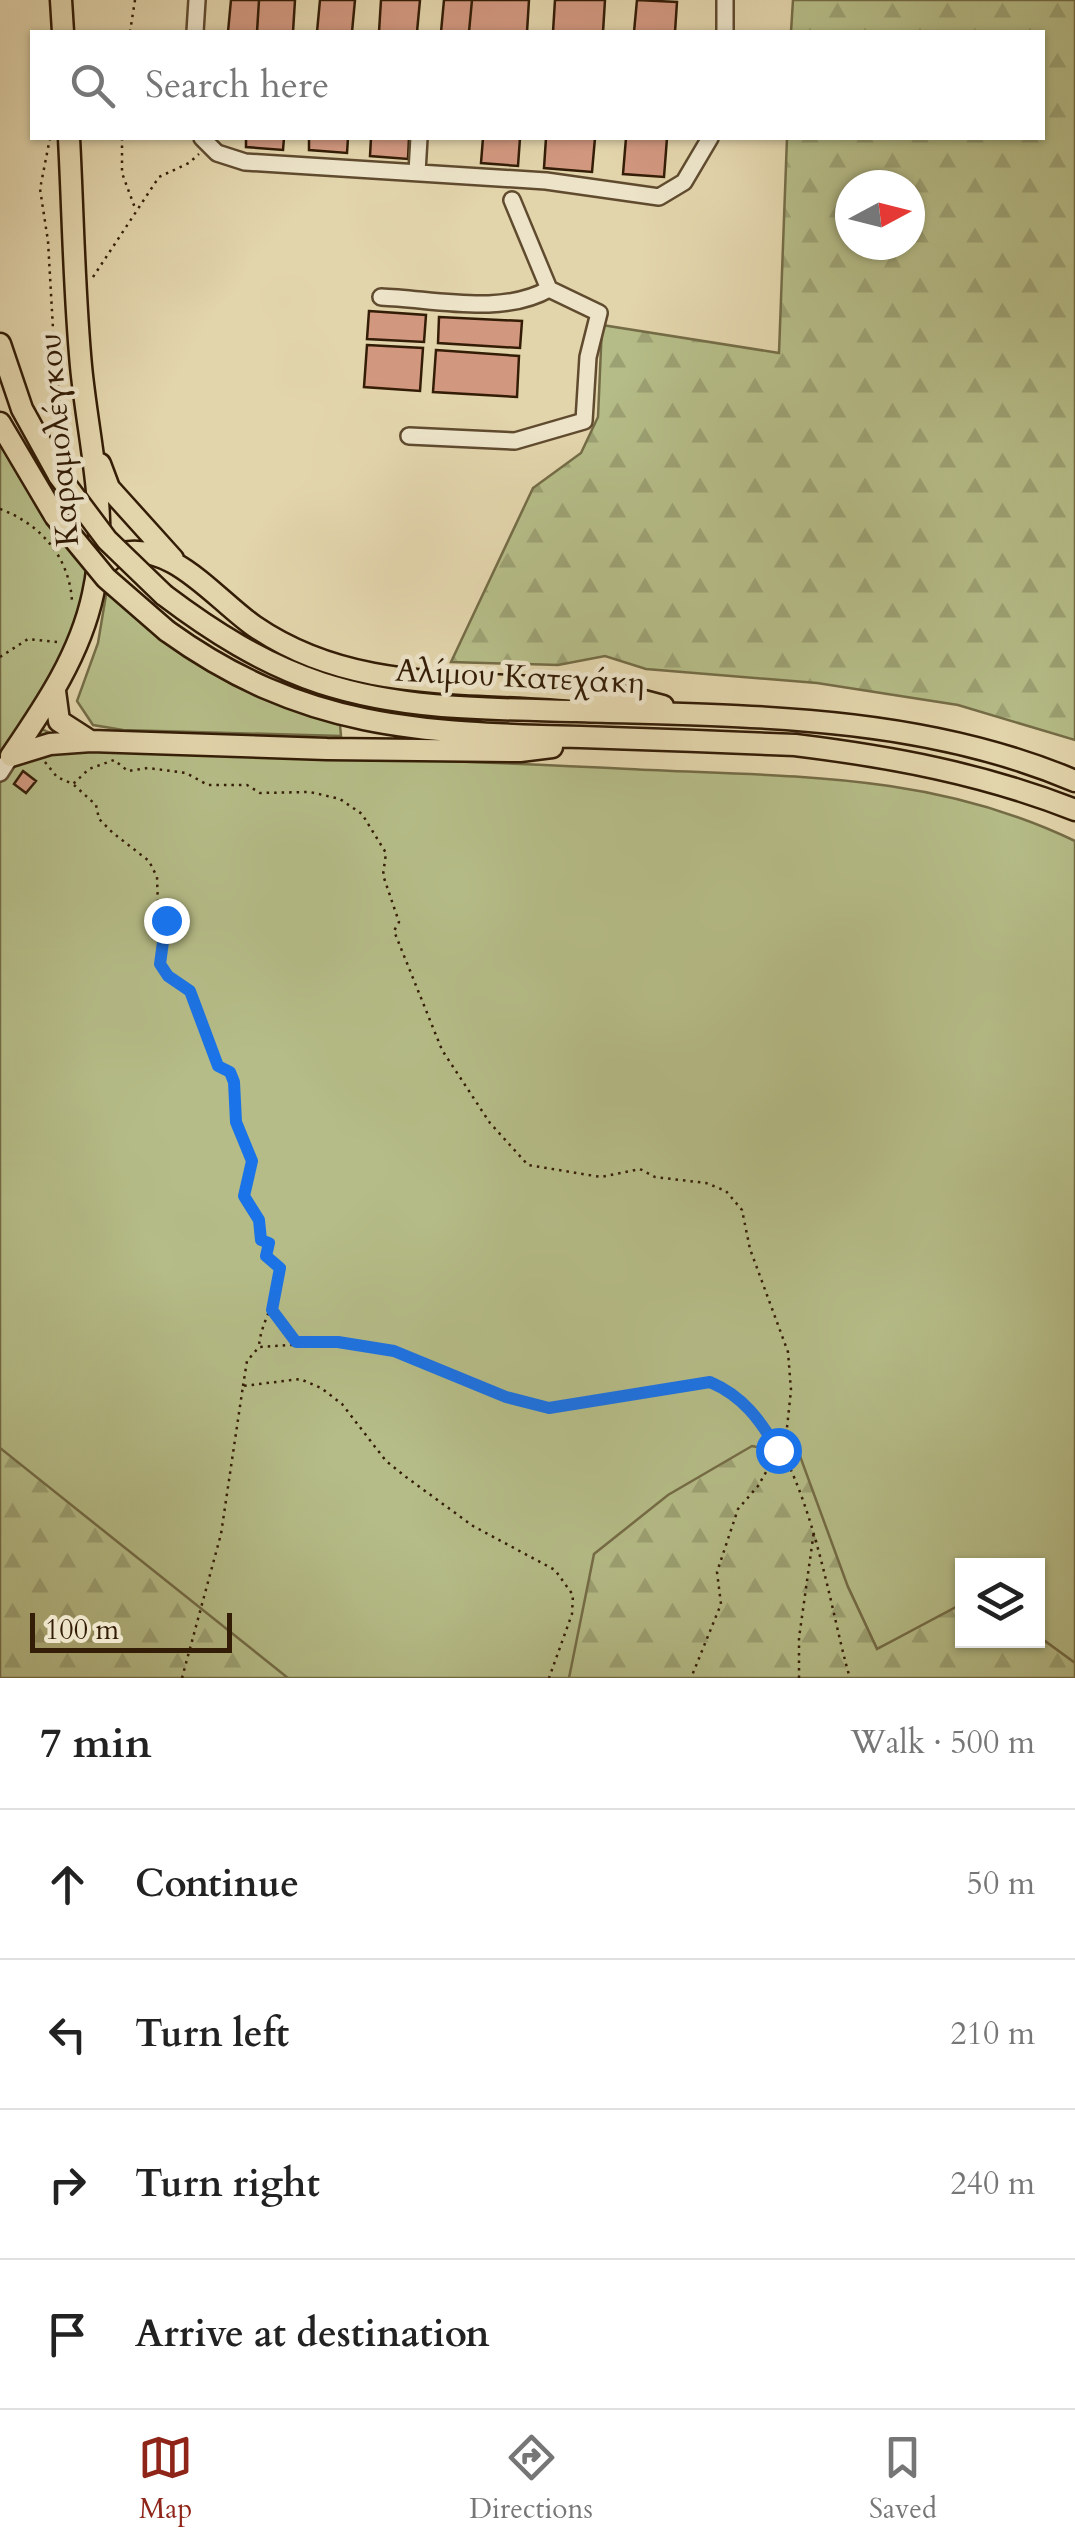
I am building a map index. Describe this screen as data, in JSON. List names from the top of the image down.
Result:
{
  "streets": {
    "main road": ["Καραμολέγκου", "Αλίμου Κατεχάκη"]
  },
  "scale_bar": "100 m",
  "north": "right",
  "page": {
    "search": "Search here",
    "scale": "100 m",
    "heading": ["7 min", "Walk · 500 m"],
    "list": [
      ["Continue", "50 m"],
      ["Turn left", "210 m"],
      ["Turn right", "240 m"],
      "Arrive at destination"
    ],
    "nav": ["Map", "Directions", "Saved"]
  }
}
